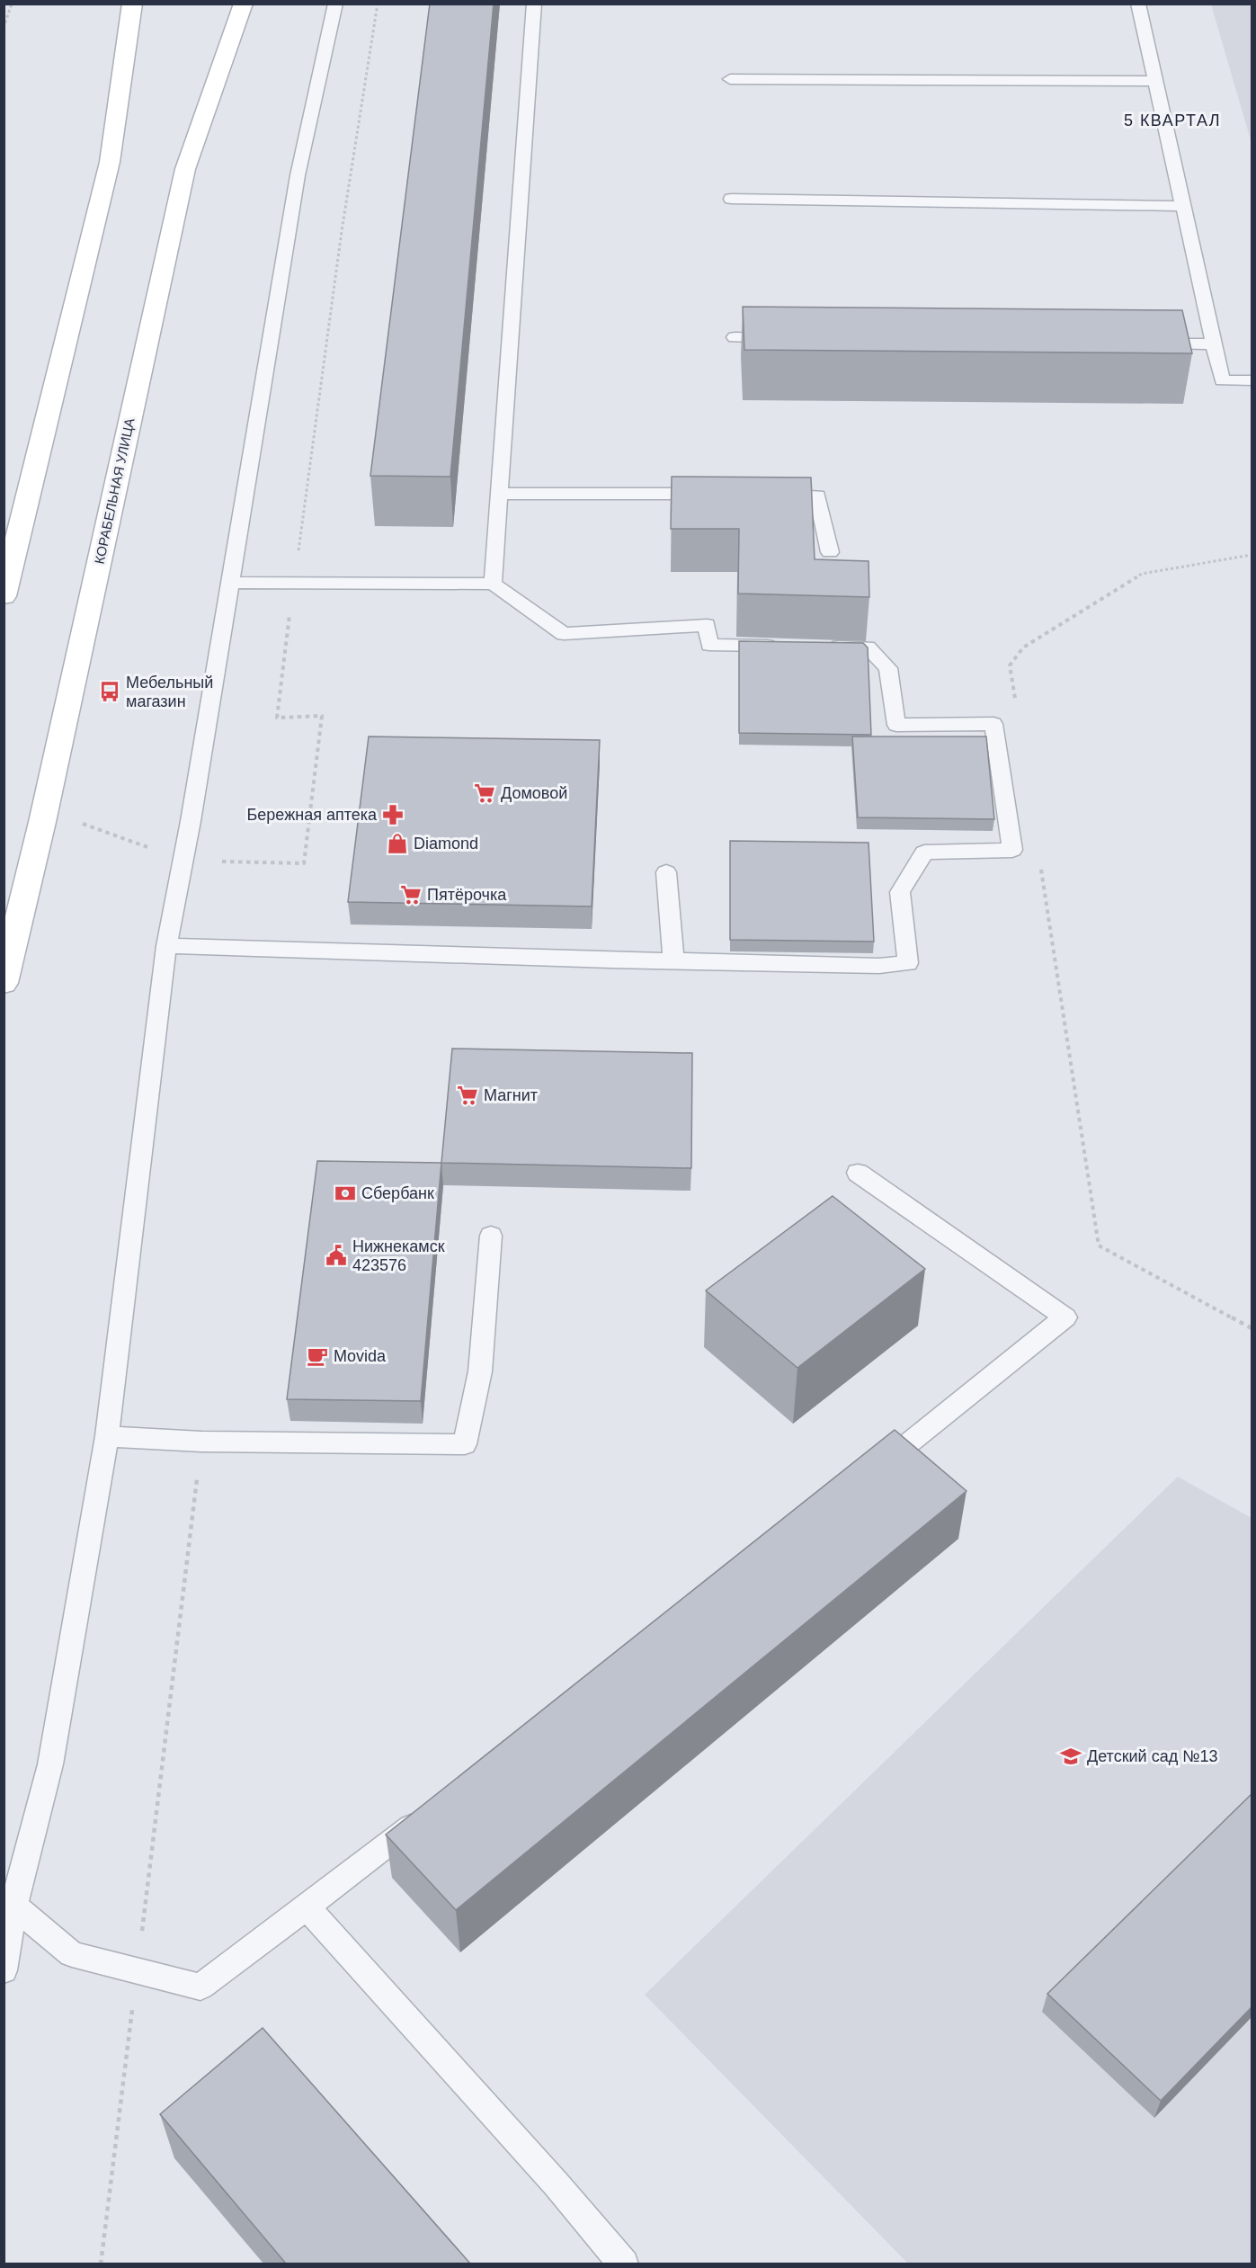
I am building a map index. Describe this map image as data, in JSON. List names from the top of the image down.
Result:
{
  "streets": {
    "main road": ["КОРАБЕЛЬНАЯ УЛИЦА"]
  },
  "districts": ["5 КВАРТАЛ"],
  "places": {
    "bus stop": ["Мебельный магазин"],
    "supermarket": ["Домовой", "Пятёрочка", "Магнит"],
    "pharmacy": ["Бережная аптека"],
    "shop": ["Diamond"],
    "bank": ["Сбербанк"],
    "public building": ["Нижнекамск 423576"],
    "cafe": ["Movida"],
    "school or university": ["Детский сад №13"]
  }
}
